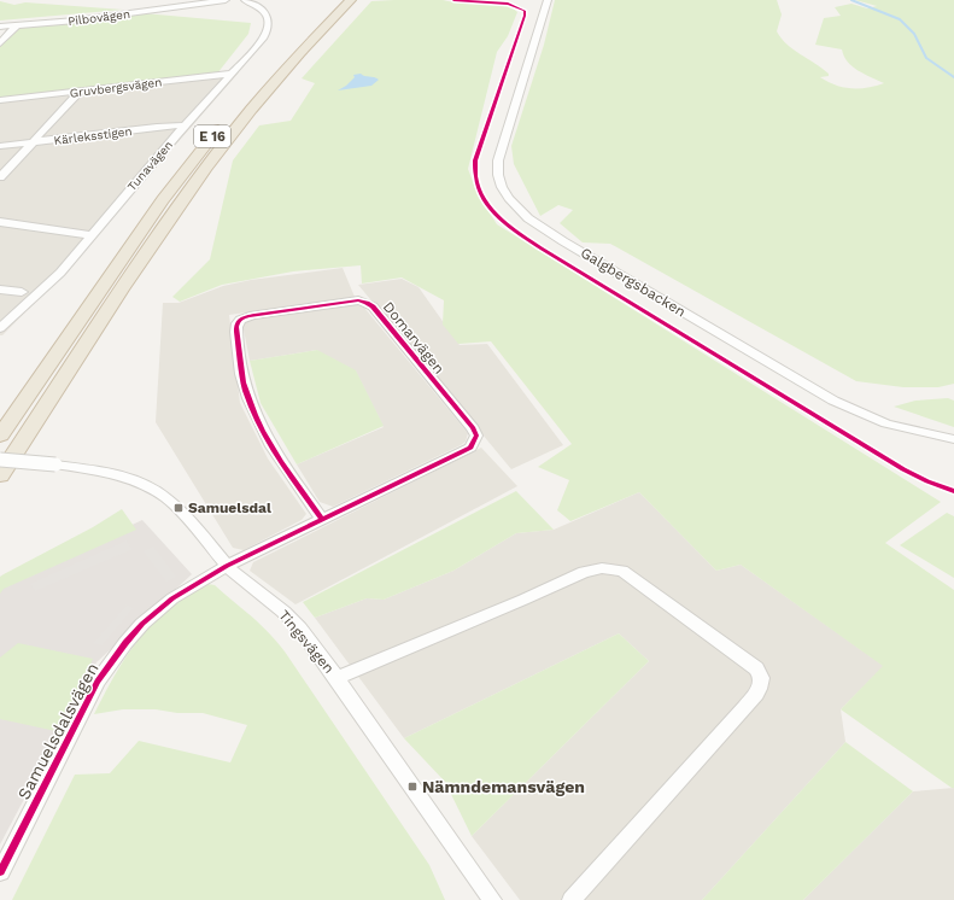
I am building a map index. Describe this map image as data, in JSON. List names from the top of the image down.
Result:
{
  "streets": {
    "highway": ["E 16"],
    "street": [
      "Pilbovägen",
      "Gruvbergsvägen",
      "Kärleksstigen",
      "Tunavägen",
      "Galgbergsbacken",
      "Domarvägen",
      "Tingsvägen",
      "Samuelsdalsvägen"
    ]
  },
  "crossings": [
    ["Gruvbergsvägen", "Tunavägen"],
    ["Kärleksstigen", "Tunavägen"],
    ["Domarvägen", "Tingsvägen"],
    ["Domarvägen", "Samuelsdalsvägen"],
    ["Tingsvägen", "Samuelsdalsvägen"]
  ],
  "places": {
    "transit": ["Samuelsdal", "Nämndemansvägen"]
  }
}
